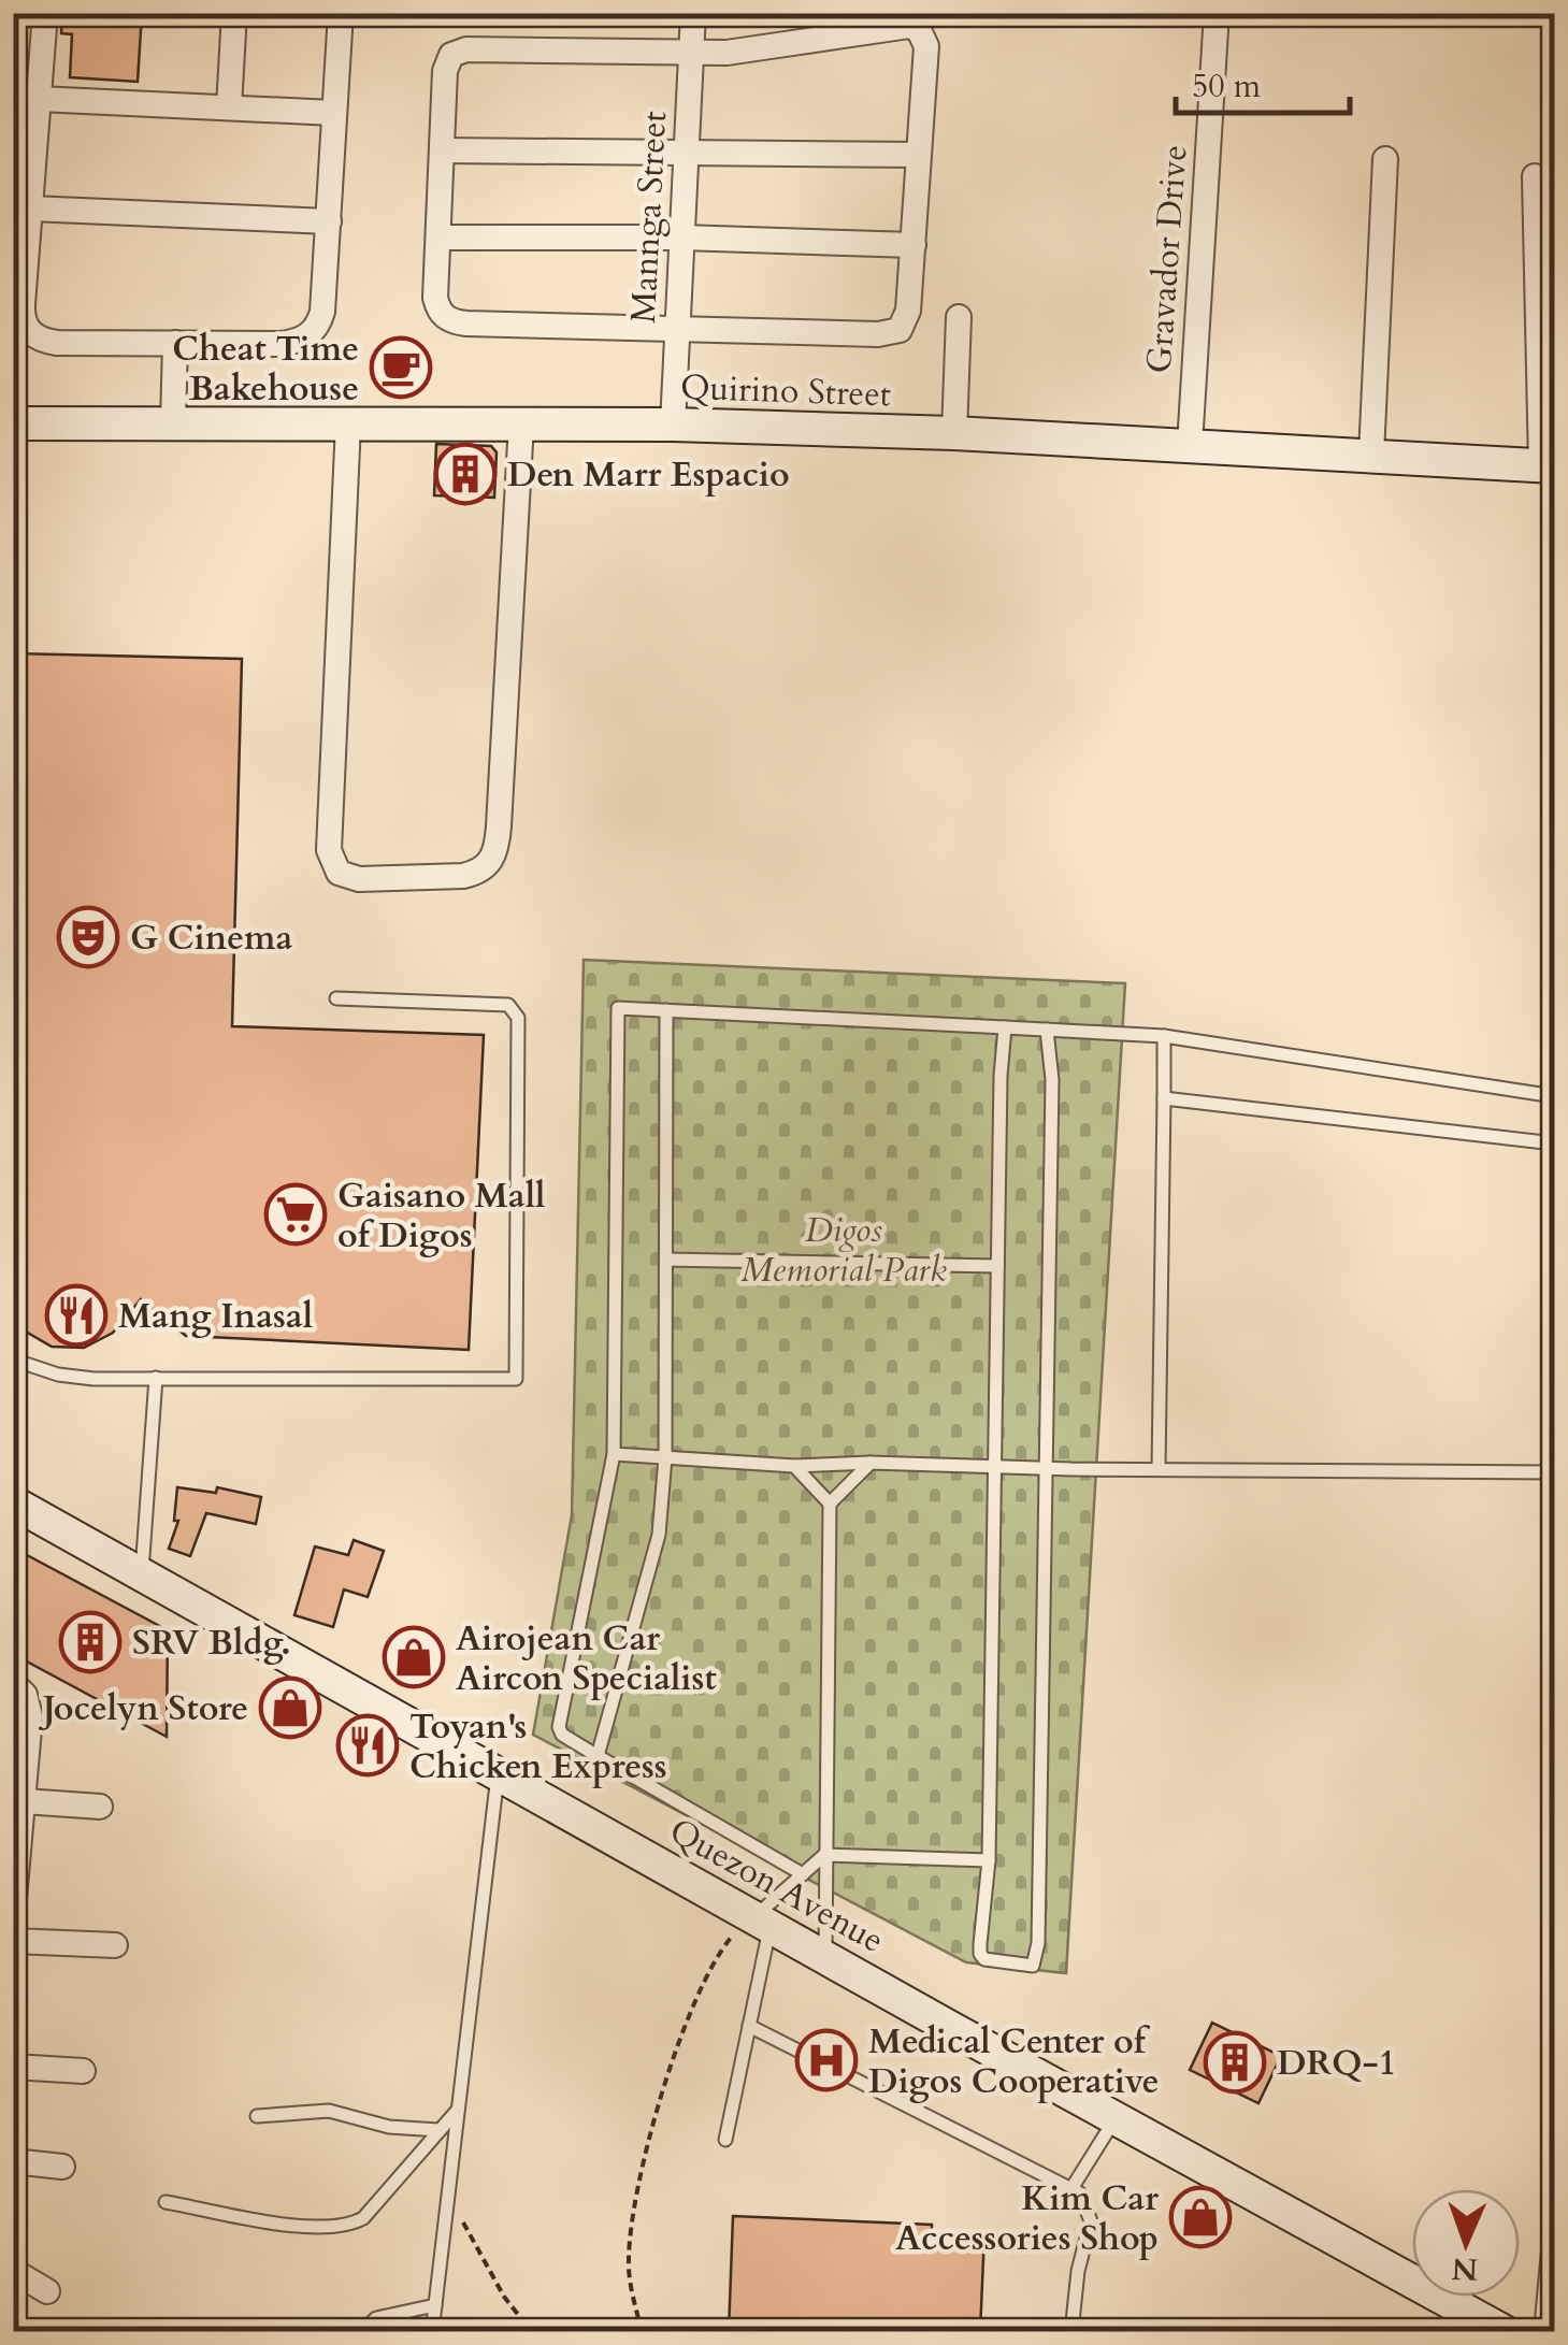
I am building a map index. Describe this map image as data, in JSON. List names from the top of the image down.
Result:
{
  "streets": {
    "main road": ["Quirino Street", "Quezon Avenue"],
    "street": ["Mannga Street", "Gravador Drive"]
  },
  "crossings": [
    ["Mannga Street", "Quirino Street"],
    ["Gravador Drive", "Quirino Street"]
  ],
  "parks": ["Digos Memorial Park"],
  "places": {
    "cafe": ["Cheat Time Bakehouse"],
    "building": ["Den Marr Espacio", "SRV Bldg.", "DRQ-1"],
    "theatre": ["G Cinema"],
    "supermarket": ["Gaisano Mall of Digos"],
    "restaurant": ["Mang Inasal", "Toyan's Chicken Express"],
    "shop": ["Airojean Car Aircon Specialist", "Jocelyn Store", "Kim Car Accessories Shop"],
    "hospital": ["Medical Center of Digos Cooperative"]
  },
  "scale_bar": "50 m",
  "north": "bottom"
}
